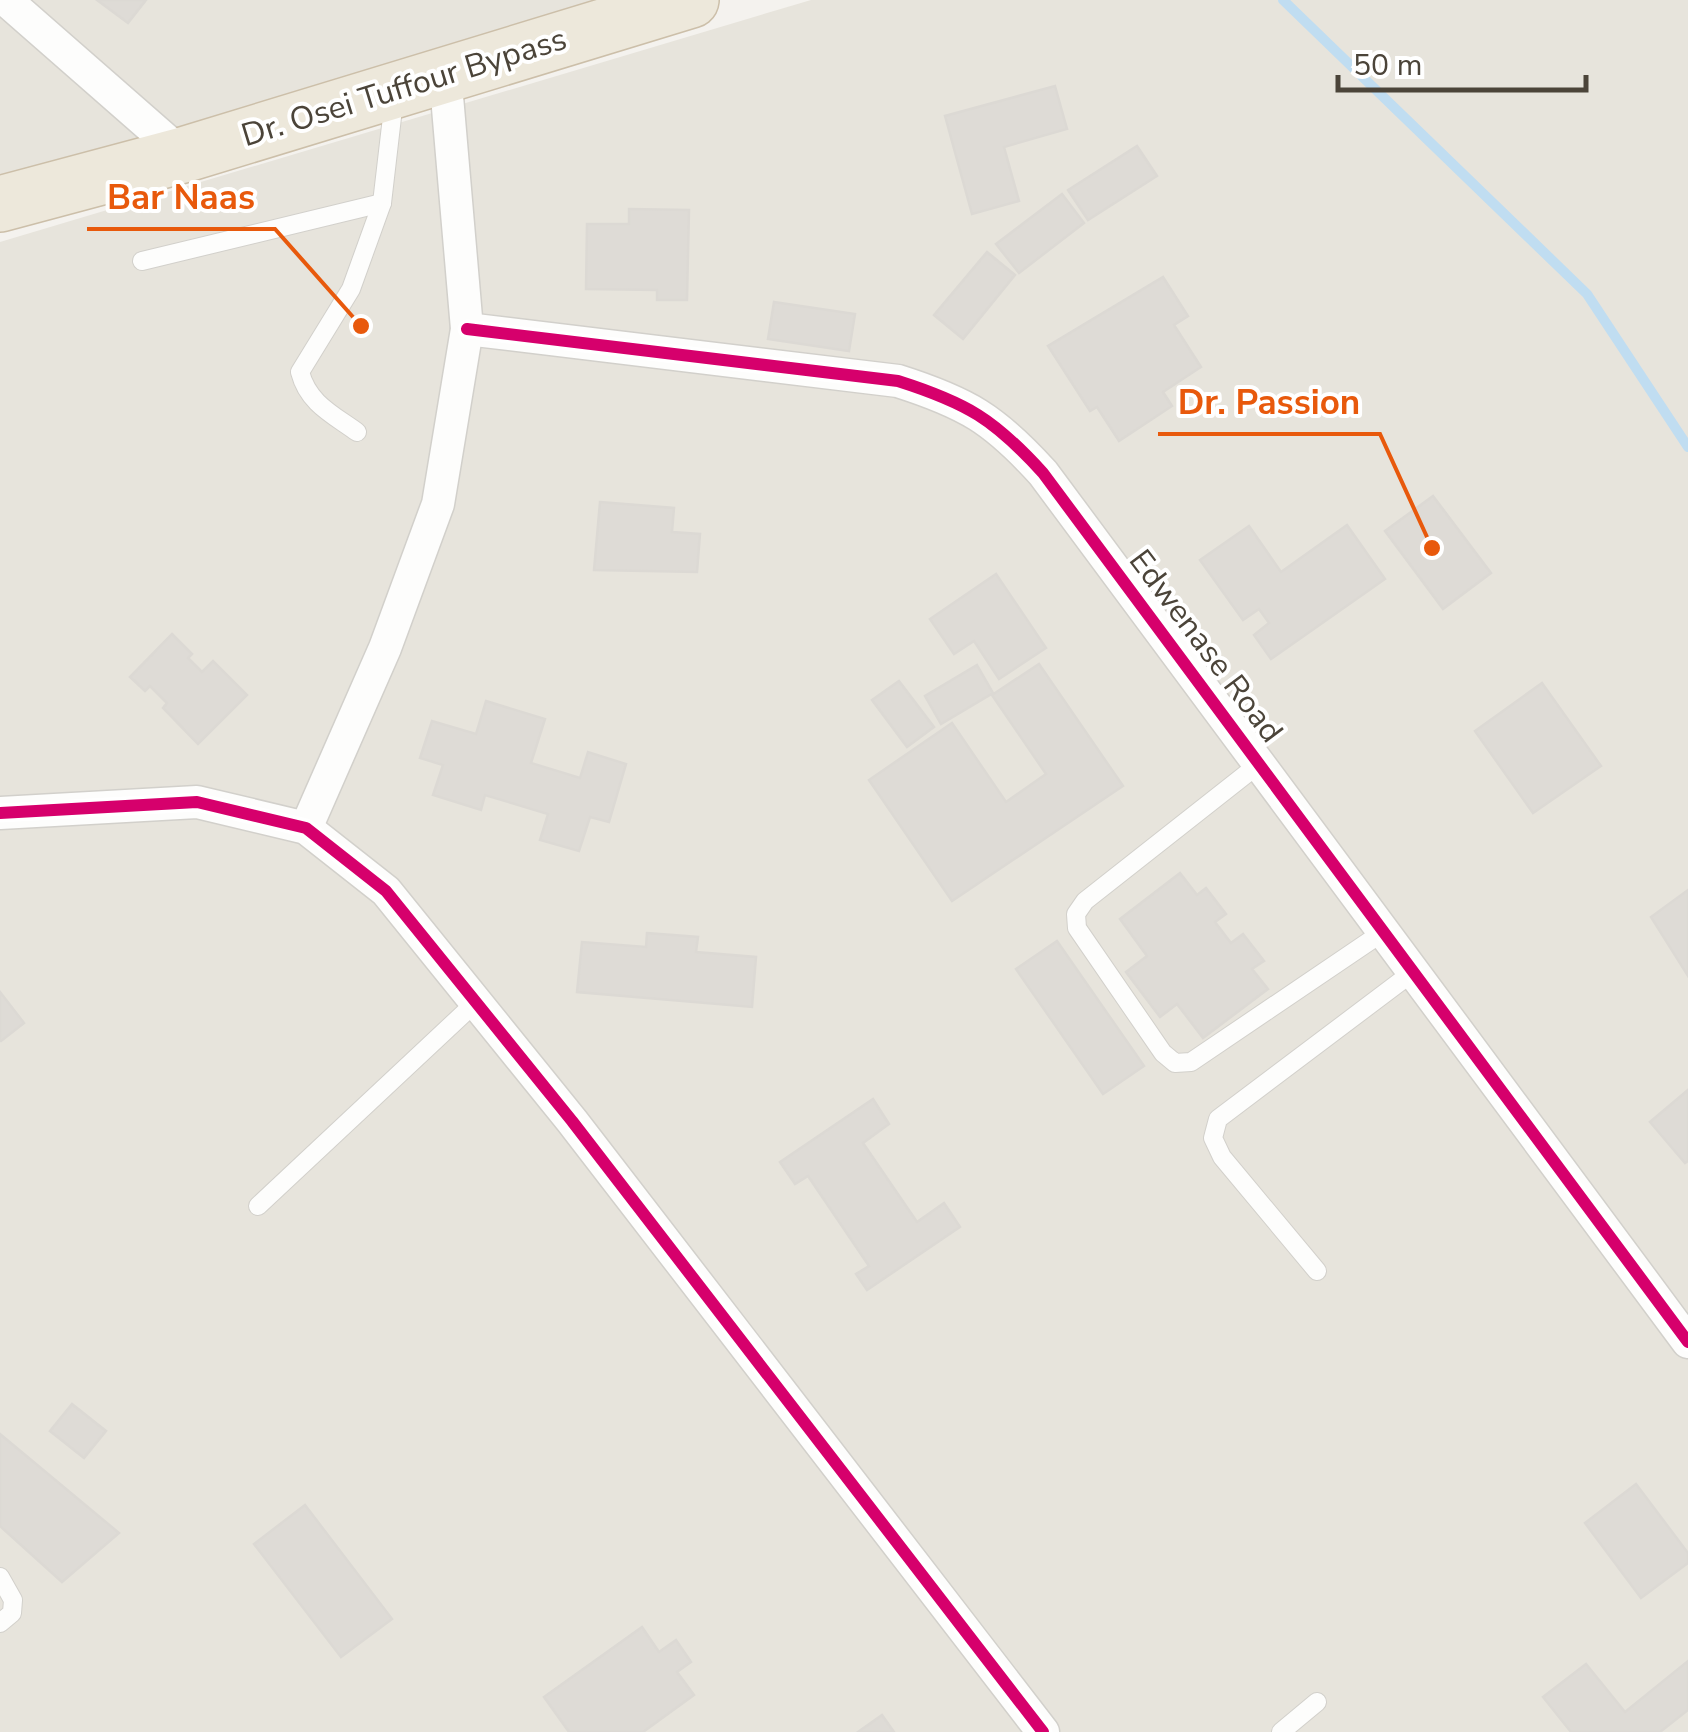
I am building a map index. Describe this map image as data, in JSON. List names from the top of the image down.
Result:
{
  "streets": {
    "highway": ["Dr. Osei Tuffour Bypass"],
    "street": ["Edwenase Road"]
  },
  "places": ["Bar Naas", "Dr. Passion"],
  "scale_bar": "50 m"
}
